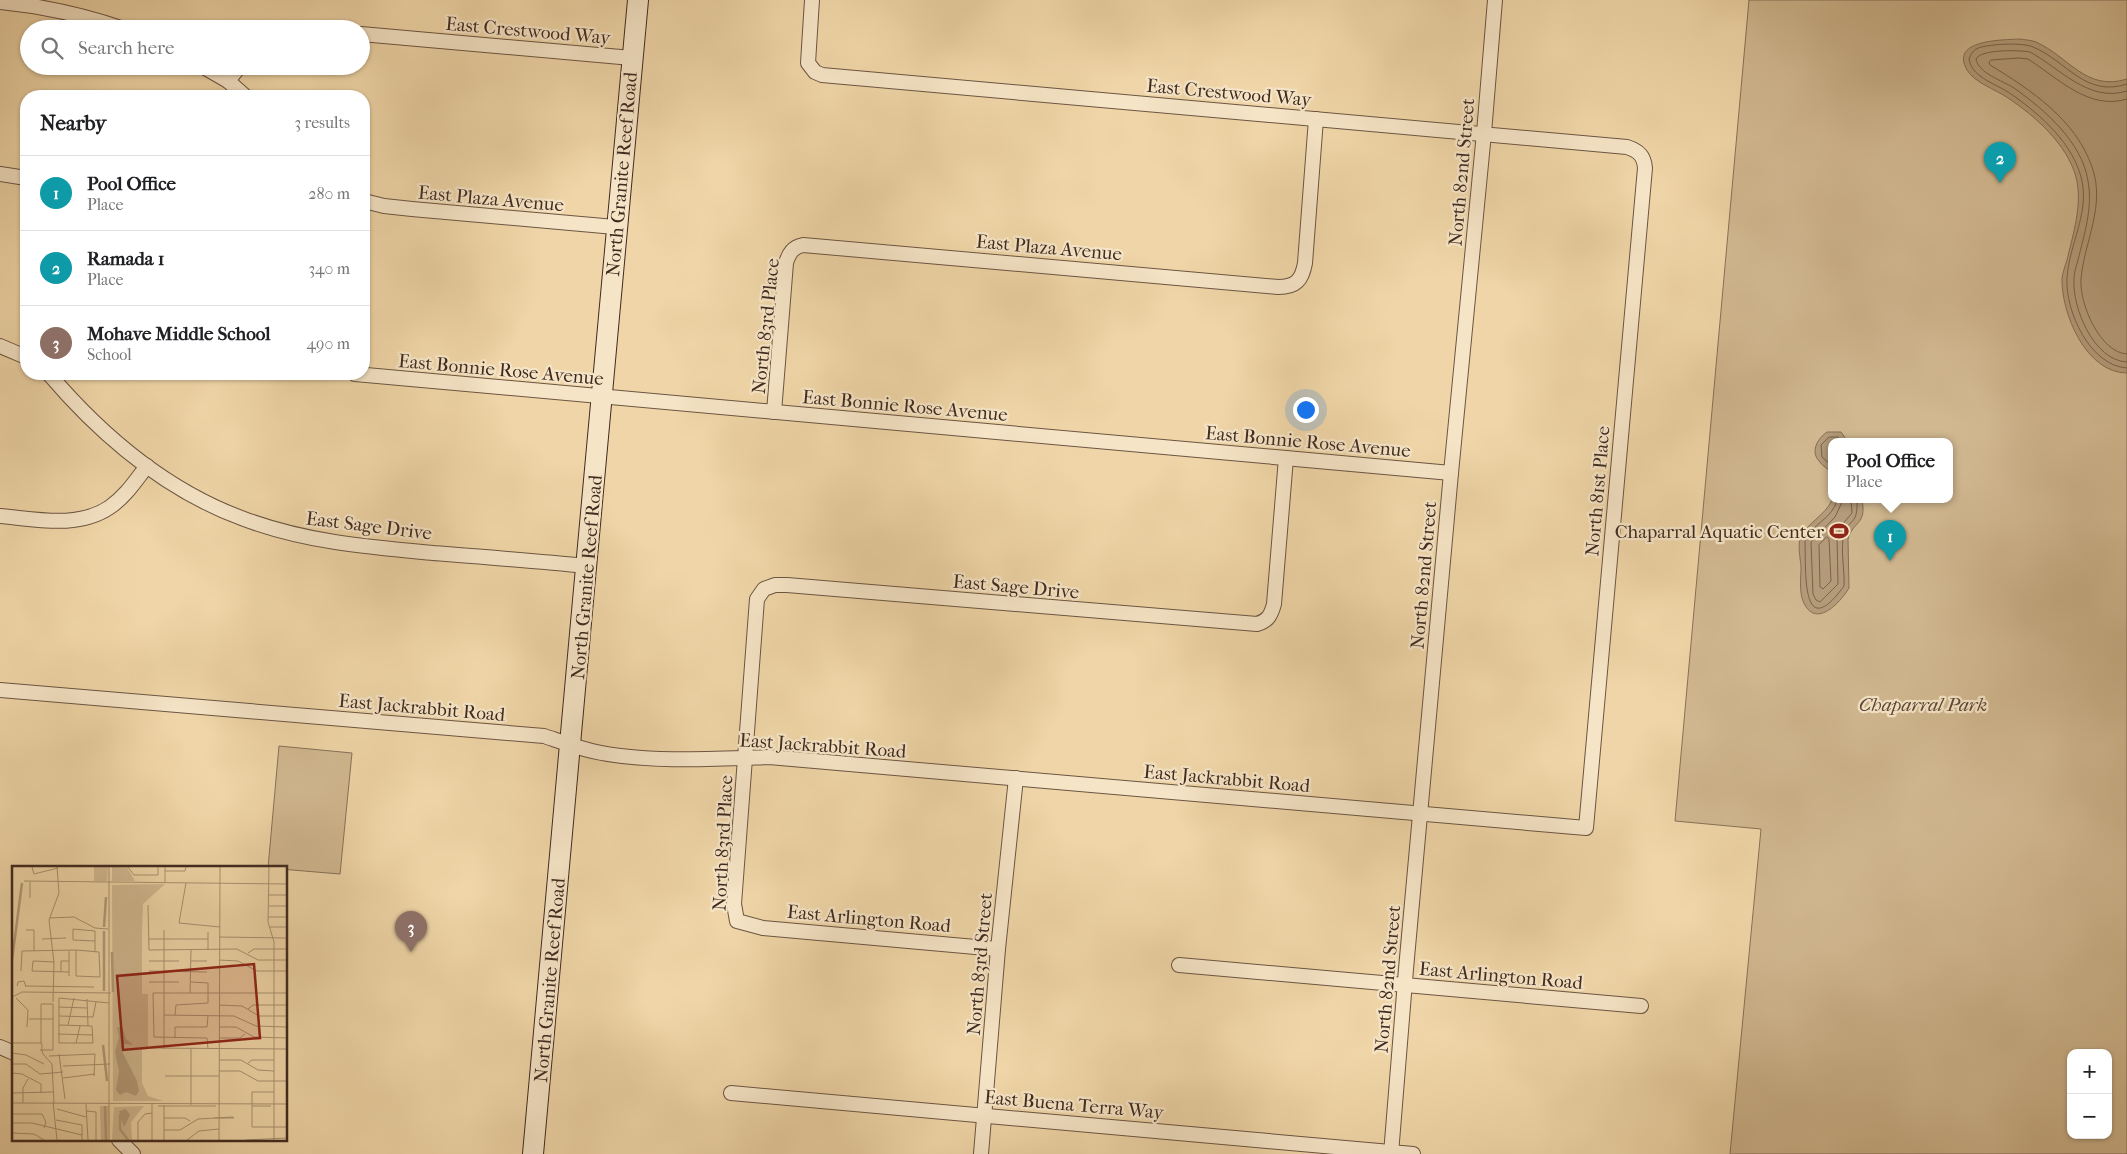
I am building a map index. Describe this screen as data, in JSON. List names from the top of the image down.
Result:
{
  "streets": {
    "street": [
      "East Crestwood Way",
      "North 82nd Street",
      "North Granite Reef Road",
      "East Plaza Avenue",
      "North 83rd Place",
      "East Bonnie Rose Avenue",
      "North 81st Place",
      "East Sage Drive",
      "East Jackrabbit Road",
      "East Arlington Road",
      "North 83rd Street",
      "East Buena Terra Way"
    ]
  },
  "crossings": [
    ["East Crestwood Way", "North 82nd Street"],
    ["East Crestwood Way", "North Granite Reef Road"],
    ["East Crestwood Way", "East Plaza Avenue"],
    ["East Crestwood Way", "North 81st Place"],
    ["North 82nd Street", "East Bonnie Rose Avenue"],
    ["North 82nd Street", "East Jackrabbit Road"],
    ["North 82nd Street", "East Arlington Road"],
    ["North 82nd Street", "East Buena Terra Way"],
    ["North Granite Reef Road", "East Plaza Avenue"],
    ["North Granite Reef Road", "East Bonnie Rose Avenue"],
    ["North Granite Reef Road", "East Sage Drive"],
    ["North Granite Reef Road", "East Jackrabbit Road"],
    ["East Plaza Avenue", "North 83rd Place"],
    ["North 83rd Place", "East Bonnie Rose Avenue"],
    ["North 83rd Place", "East Sage Drive"],
    ["North 83rd Place", "East Jackrabbit Road"],
    ["North 83rd Place", "East Arlington Road"],
    ["East Bonnie Rose Avenue", "East Sage Drive"],
    ["North 81st Place", "East Jackrabbit Road"],
    ["East Jackrabbit Road", "North 83rd Street"],
    ["East Arlington Road", "North 83rd Street"],
    ["North 83rd Street", "East Buena Terra Way"]
  ],
  "parks": ["Chaparral Park"],
  "places": {
    "sports": ["Chaparral Aquatic Center"]
  },
  "page": {
    "search": "Search here",
    "heading": ["Nearby", "3 results"],
    "pins": ["2", "1", "3"],
    "list": [
      {
        "mark": "1",
        "name": "Pool Office",
        "note": "Place",
        "value": "280 m"
      },
      {
        "mark": "2",
        "name": "Ramada 1",
        "note": "Place",
        "value": "340 m"
      },
      {
        "mark": "3",
        "name": "Mohave Middle School",
        "note": "School",
        "value": "490 m"
      }
    ],
    "popup": ["Pool Office", "Place"],
    "map_buttons": ["+", "−"]
  }
}
